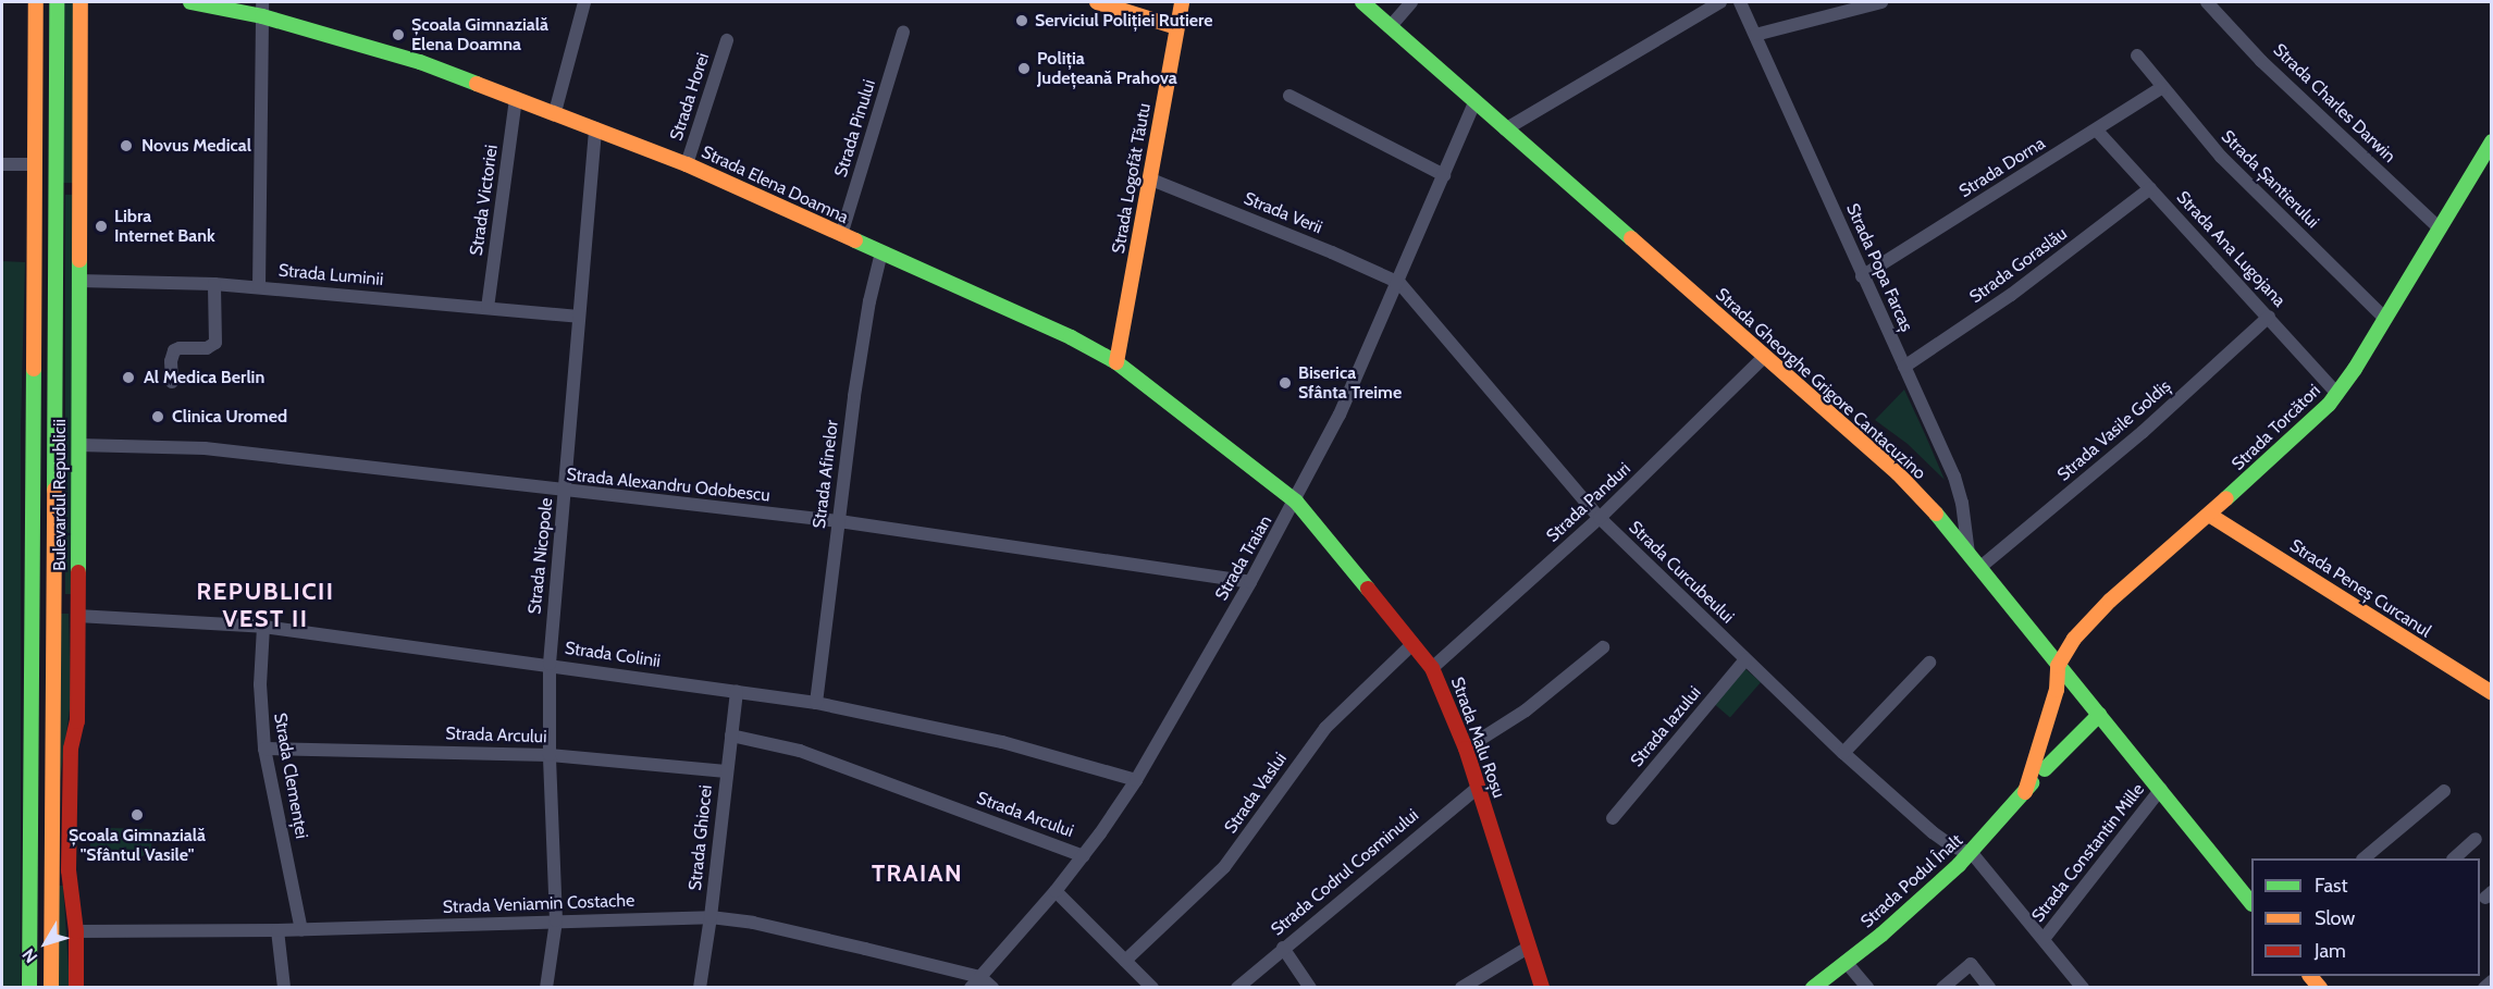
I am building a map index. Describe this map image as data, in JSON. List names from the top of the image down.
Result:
{
  "streets": {
    "main road": [
      "Strada Logofăt Tăutu",
      "Strada Elena Doamna",
      "Strada Gheorghe Grigore Cantacuzino",
      "Strada Torcători",
      "Bulevardul Republicii",
      "Strada Peneș Curcanul",
      "Strada Malu Roșu",
      "Strada Podul Înalt"
    ],
    "street": [
      "Strada Horei",
      "Strada Charles Darwin",
      "Strada Pinului",
      "Strada Dorna",
      "Strada Șantierului",
      "Strada Victoriei",
      "Strada Verii",
      "Strada Ana Lugojana",
      "Strada Goraslău",
      "Strada Popa Farcaș",
      "Strada Luminii",
      "Strada Vasile Goldiș",
      "Strada Afinelor",
      "Strada Alexandru Odobescu",
      "Strada Panduri",
      "Strada Nicopole",
      "Strada Traian",
      "Strada Curcubeului",
      "Strada Colinii",
      "Strada Iazului",
      "Strada Arcului",
      "Strada Clemenței",
      "Strada Vaslui",
      "Strada Ghiocei",
      "Strada Constantin Mille",
      "Strada Codrul Cosminului",
      "Strada Veniamin Costache"
    ]
  },
  "crossings": [
    ["Strada Horei", "Strada Elena Doamna"],
    ["Strada Charles Darwin", "Strada Torcători"],
    ["Strada Pinului", "Strada Elena Doamna"],
    ["Strada Dorna", "Strada Șantierului"],
    ["Strada Dorna", "Strada Ana Lugojana"],
    ["Strada Dorna", "Strada Popa Farcaș"],
    ["Strada Logofăt Tăutu", "Strada Elena Doamna"],
    ["Strada Logofăt Tăutu", "Strada Verii"],
    ["Strada Șantierului", "Strada Torcători"],
    ["Strada Elena Doamna", "Strada Victoriei"],
    ["Strada Elena Doamna", "Strada Afinelor"],
    ["Strada Elena Doamna", "Strada Nicopole"],
    ["Strada Elena Doamna", "Strada Traian"],
    ["Strada Elena Doamna", "Strada Malu Roșu"],
    ["Strada Victoriei", "Strada Luminii"],
    ["Strada Verii", "Strada Traian"],
    ["Strada Verii", "Strada Curcubeului"],
    ["Strada Ana Lugojana", "Strada Goraslău"],
    ["Strada Ana Lugojana", "Strada Torcători"],
    ["Strada Ana Lugojana", "Strada Vasile Goldiș"],
    ["Strada Goraslău", "Strada Popa Farcaș"],
    ["Strada Popa Farcaș", "Strada Gheorghe Grigore Cantacuzino"],
    ["Strada Luminii", "Bulevardul Republicii"],
    ["Strada Luminii", "Strada Nicopole"],
    ["Strada Gheorghe Grigore Cantacuzino", "Strada Torcători"],
    ["Strada Gheorghe Grigore Cantacuzino", "Strada Vasile Goldiș"],
    ["Strada Gheorghe Grigore Cantacuzino", "Strada Panduri"],
    ["Strada Gheorghe Grigore Cantacuzino", "Strada Traian"],
    ["Strada Gheorghe Grigore Cantacuzino", "Strada Constantin Mille"],
    ["Strada Gheorghe Grigore Cantacuzino", "Strada Podul Înalt"],
    ["Strada Torcători", "Strada Peneș Curcanul"],
    ["Strada Torcători", "Strada Podul Înalt"],
    ["Strada Afinelor", "Strada Alexandru Odobescu"],
    ["Strada Afinelor", "Strada Colinii"],
    ["Strada Alexandru Odobescu", "Bulevardul Republicii"],
    ["Strada Alexandru Odobescu", "Strada Nicopole"],
    ["Strada Alexandru Odobescu", "Strada Traian"],
    ["Bulevardul Republicii", "Strada Colinii"],
    ["Bulevardul Republicii", "Strada Veniamin Costache"],
    ["Strada Panduri", "Strada Curcubeului"],
    ["Strada Panduri", "Strada Malu Roșu"],
    ["Strada Nicopole", "Strada Colinii"],
    ["Strada Nicopole", "Strada Arcului"],
    ["Strada Nicopole", "Strada Veniamin Costache"],
    ["Strada Traian", "Strada Curcubeului"],
    ["Strada Traian", "Strada Colinii"],
    ["Strada Traian", "Strada Arcului"],
    ["Strada Traian", "Strada Malu Roșu"],
    ["Strada Traian", "Strada Veniamin Costache"],
    ["Strada Curcubeului", "Strada Iazului"],
    ["Strada Curcubeului", "Strada Podul Înalt"],
    ["Strada Colinii", "Strada Clemenței"],
    ["Strada Colinii", "Strada Ghiocei"],
    ["Strada Arcului", "Strada Clemenței"],
    ["Strada Arcului", "Strada Ghiocei"],
    ["Strada Malu Roșu", "Strada Vaslui"],
    ["Strada Malu Roșu", "Strada Codrul Cosminului"],
    ["Strada Clemenței", "Strada Veniamin Costache"],
    ["Strada Ghiocei", "Strada Veniamin Costache"]
  ],
  "districts": ["REPUBLICII VEST II", "TRAIAN"],
  "places": [
    "Serviciul Poliției Rutiere",
    "Școala Gimnazială Elena Doamna",
    "Poliția Județeană Prahova",
    "Novus Medical",
    "Libra Internet Bank",
    "Al Medica Berlin",
    "Biserica Sfânta Treime",
    "Clinica Uromed",
    "Școala Gimnazială \"Sfântul Vasile\""
  ],
  "legend": ["Fast", "Slow", "Jam"],
  "north": "bottom left"
}
